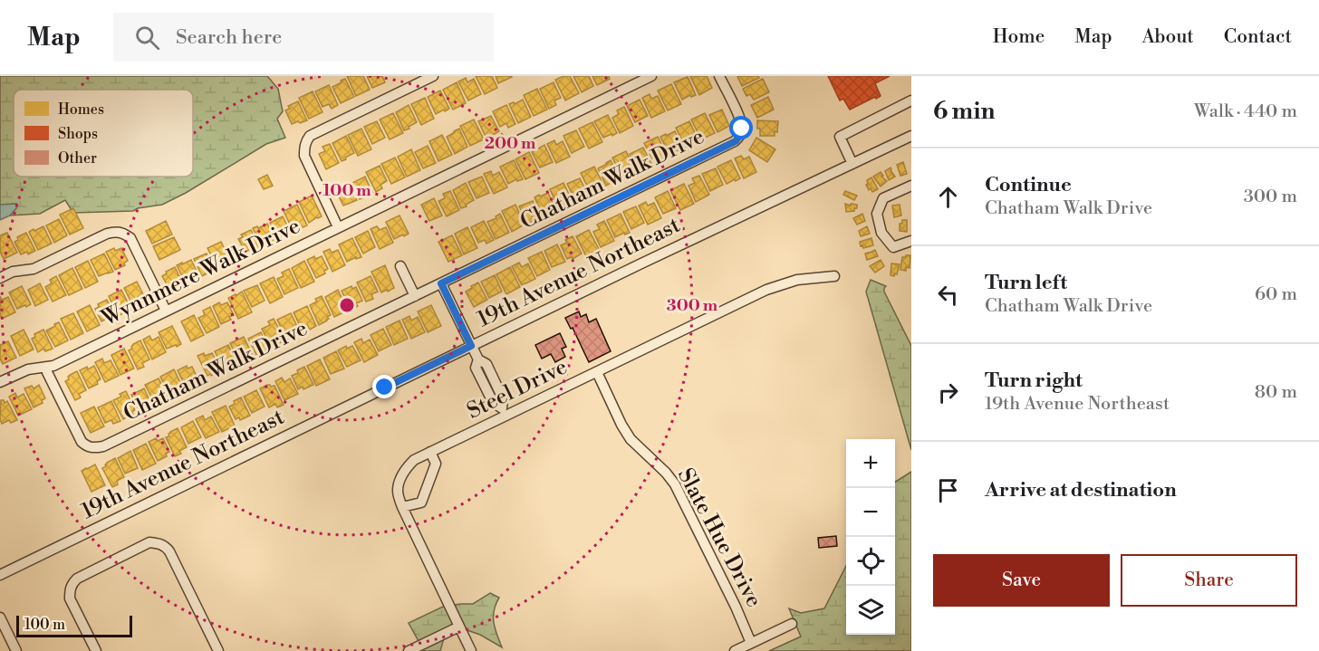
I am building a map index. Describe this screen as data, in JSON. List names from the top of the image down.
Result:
{
  "streets": {
    "street": [
      "Chatham Walk Drive",
      "Wynnmere Walk Drive",
      "19th Avenue Northeast",
      "Steel Drive",
      "Slate Hue Drive"
    ]
  },
  "crossings": [
    ["Chatham Walk Drive", "Wynnmere Walk Drive"],
    ["Steel Drive", "Slate Hue Drive"]
  ],
  "legend": ["Homes", "Shops", "Other"],
  "scale_bar": "100 m",
  "page": {
    "header": "Map",
    "search": "Search here",
    "nav": [
      "Home",
      "Map",
      "About",
      "Contact"
    ],
    "heading": ["6 min", "Walk · 440 m"],
    "list": [
      ["Continue", "Chatham Walk Drive", "300 m"],
      ["Turn left", "Chatham Walk Drive", "60 m"],
      ["Turn right", "19th Avenue Northeast", "80 m"],
      "Arrive at destination"
    ],
    "map_buttons": ["+", "−"],
    "buttons": ["Save", "Share"],
    "scale": "100 m"
  },
  "rings": ["200 m", "100 m", "300 m"]
}
